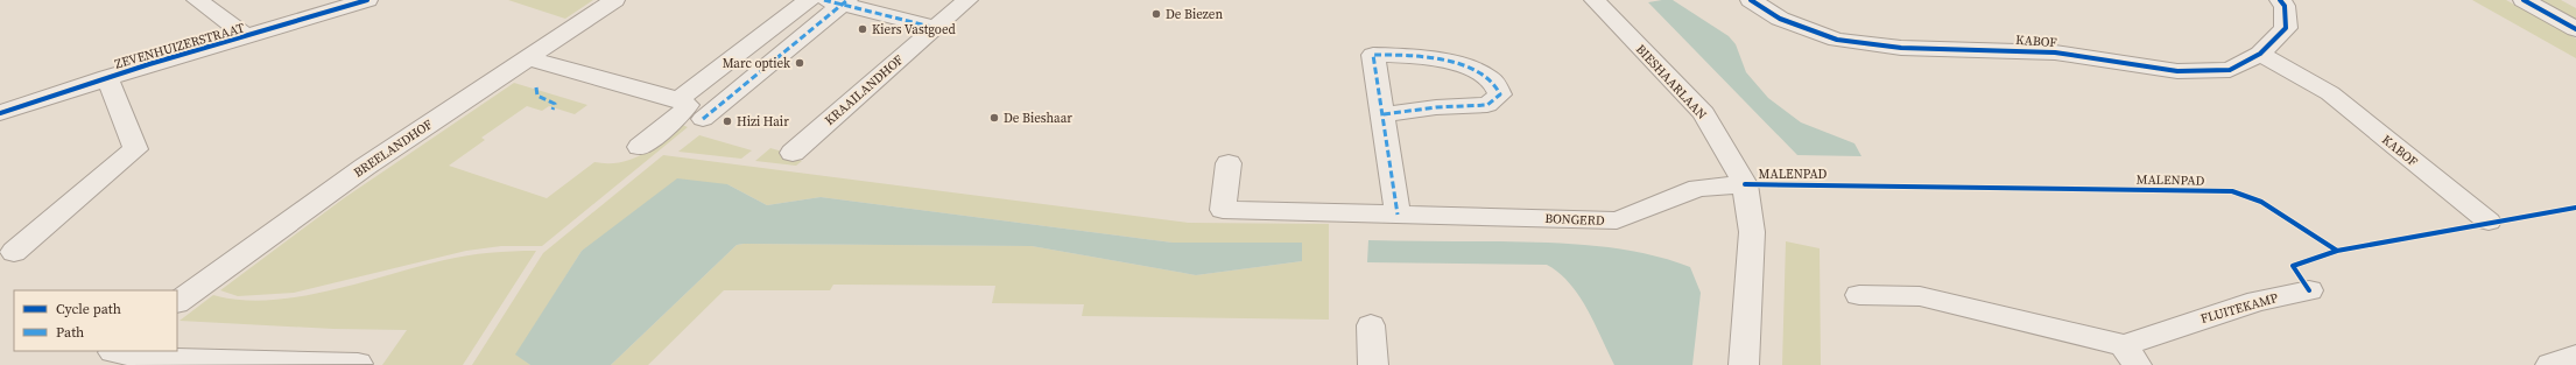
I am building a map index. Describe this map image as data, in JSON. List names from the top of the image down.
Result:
{
  "streets": {
    "street": [
      "KABOF",
      "ZEVENHUIZERSTRAAT",
      "BIESHAARLAAN",
      "KRAAILANDHOF",
      "BREELANDHOF",
      "BONGERD",
      "FLUITEKAMP"
    ],
    "cycle path": ["MALENPAD"]
  },
  "crossings": [
    ["BIESHAARLAAN", "BONGERD"]
  ],
  "places": [
    "De Biezen",
    "Kiers Vastgoed",
    "Marc optiek",
    "De Bieshaar",
    "Hizi Hair"
  ],
  "legend": ["Cycle path", "Path"]
}
